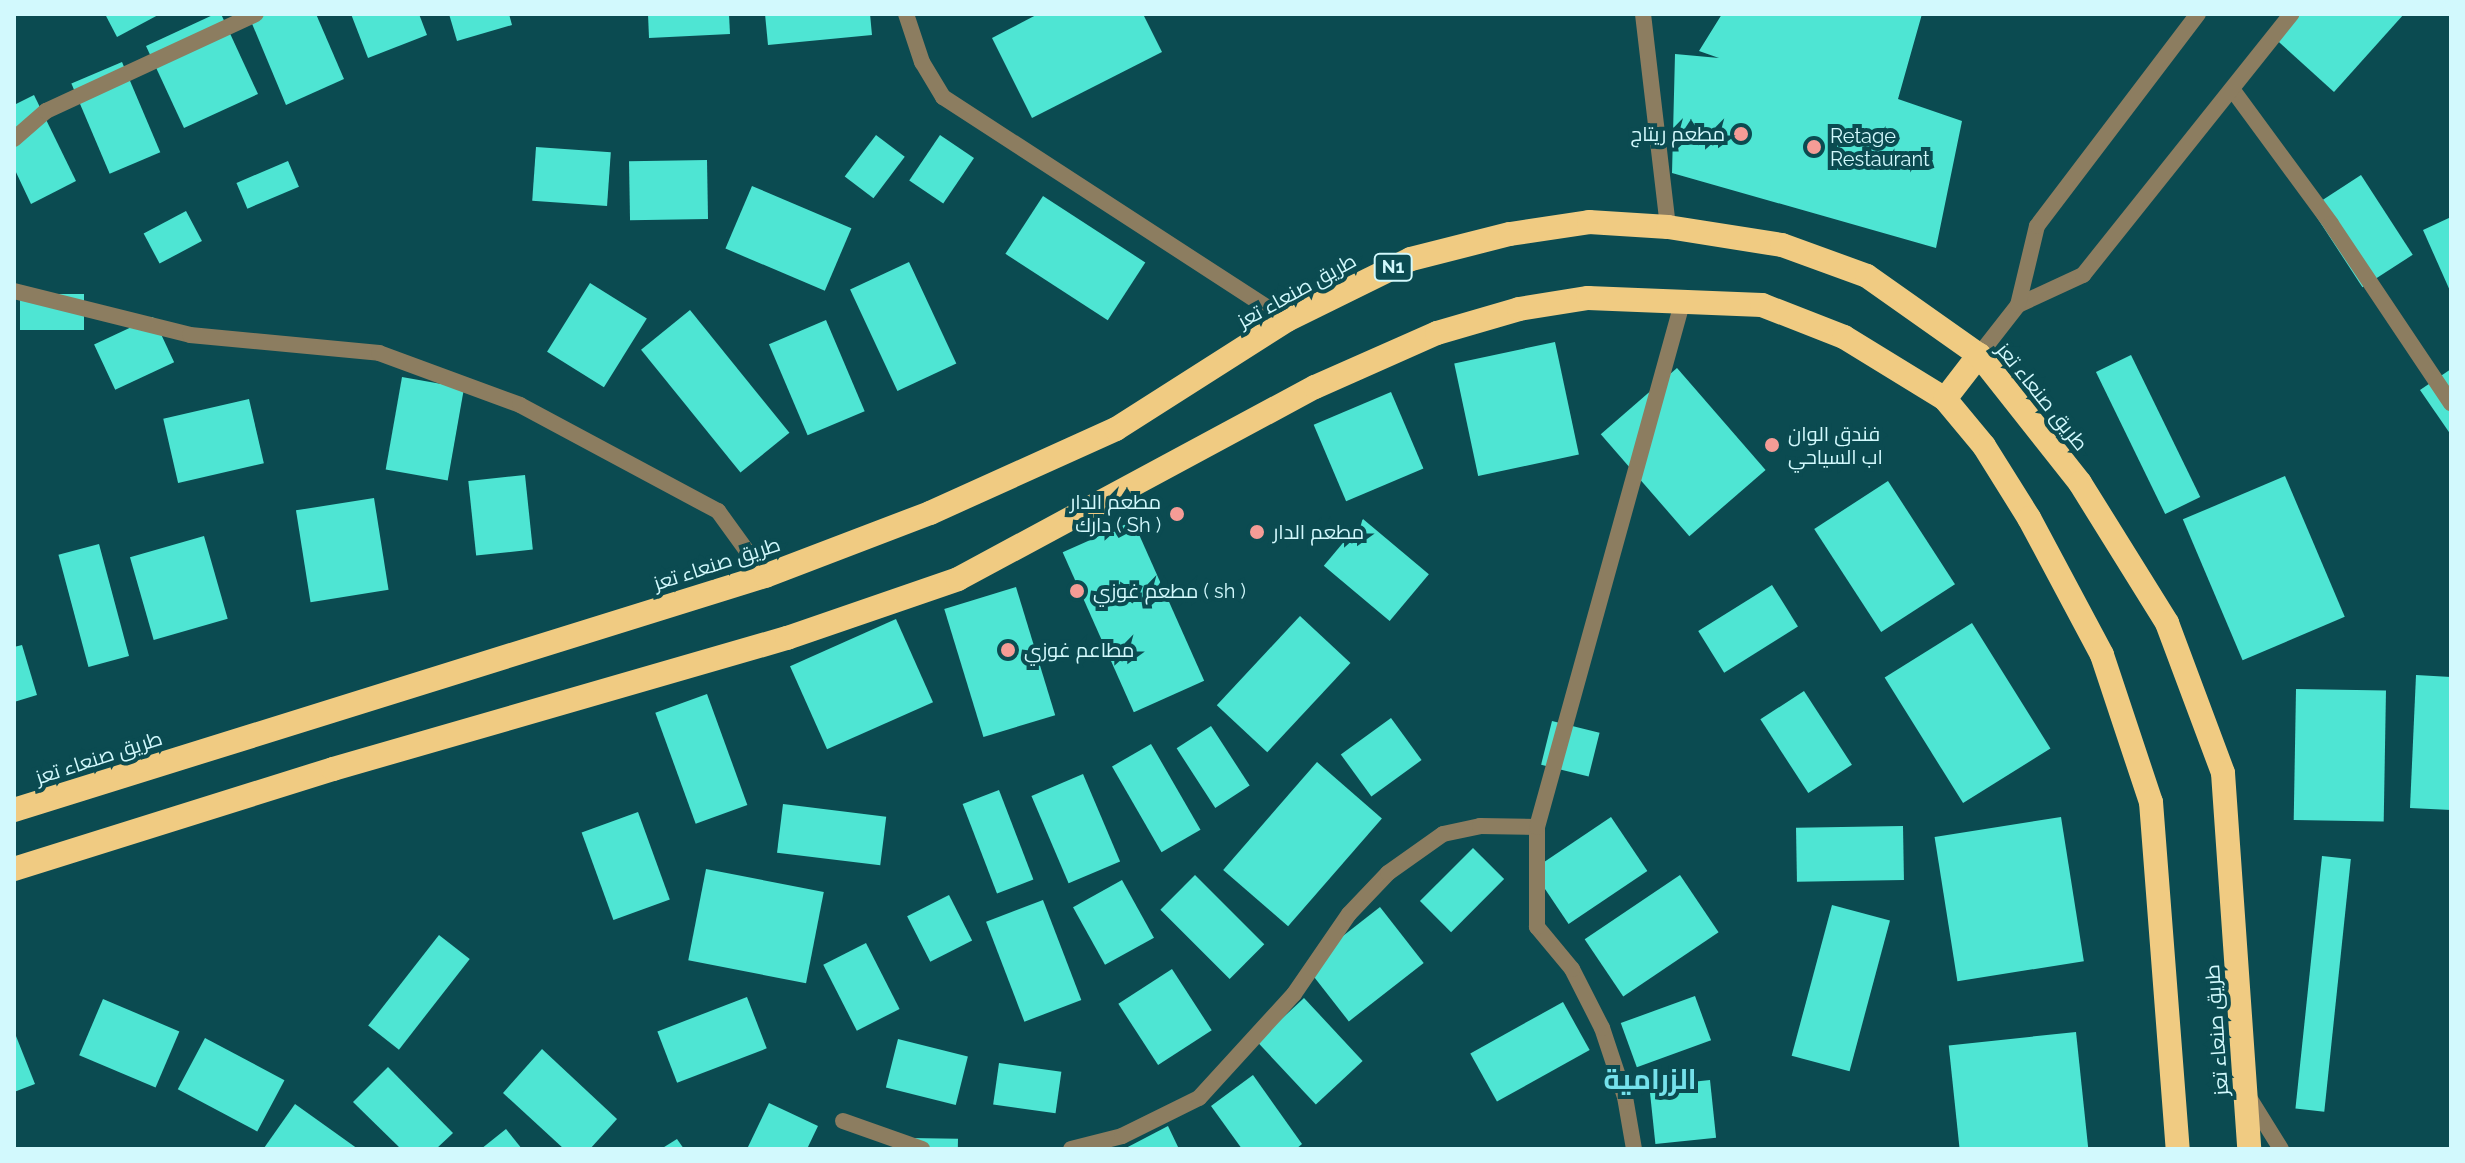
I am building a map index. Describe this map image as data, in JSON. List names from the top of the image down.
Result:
{
  "streets": {
    "highway": ["N1", "طريق صنعاء تعز"]
  },
  "districts": ["الزرامية"],
  "places": [
    "مطعم ريتاج",
    "Retage Restaurant",
    "فندق الوان اب السياحي",
    "مطعم الدار دارك ( Sh )",
    "مطعم الدار",
    "مطعم غوزي ( sh )",
    "مطاعم غوزي"
  ]
}
